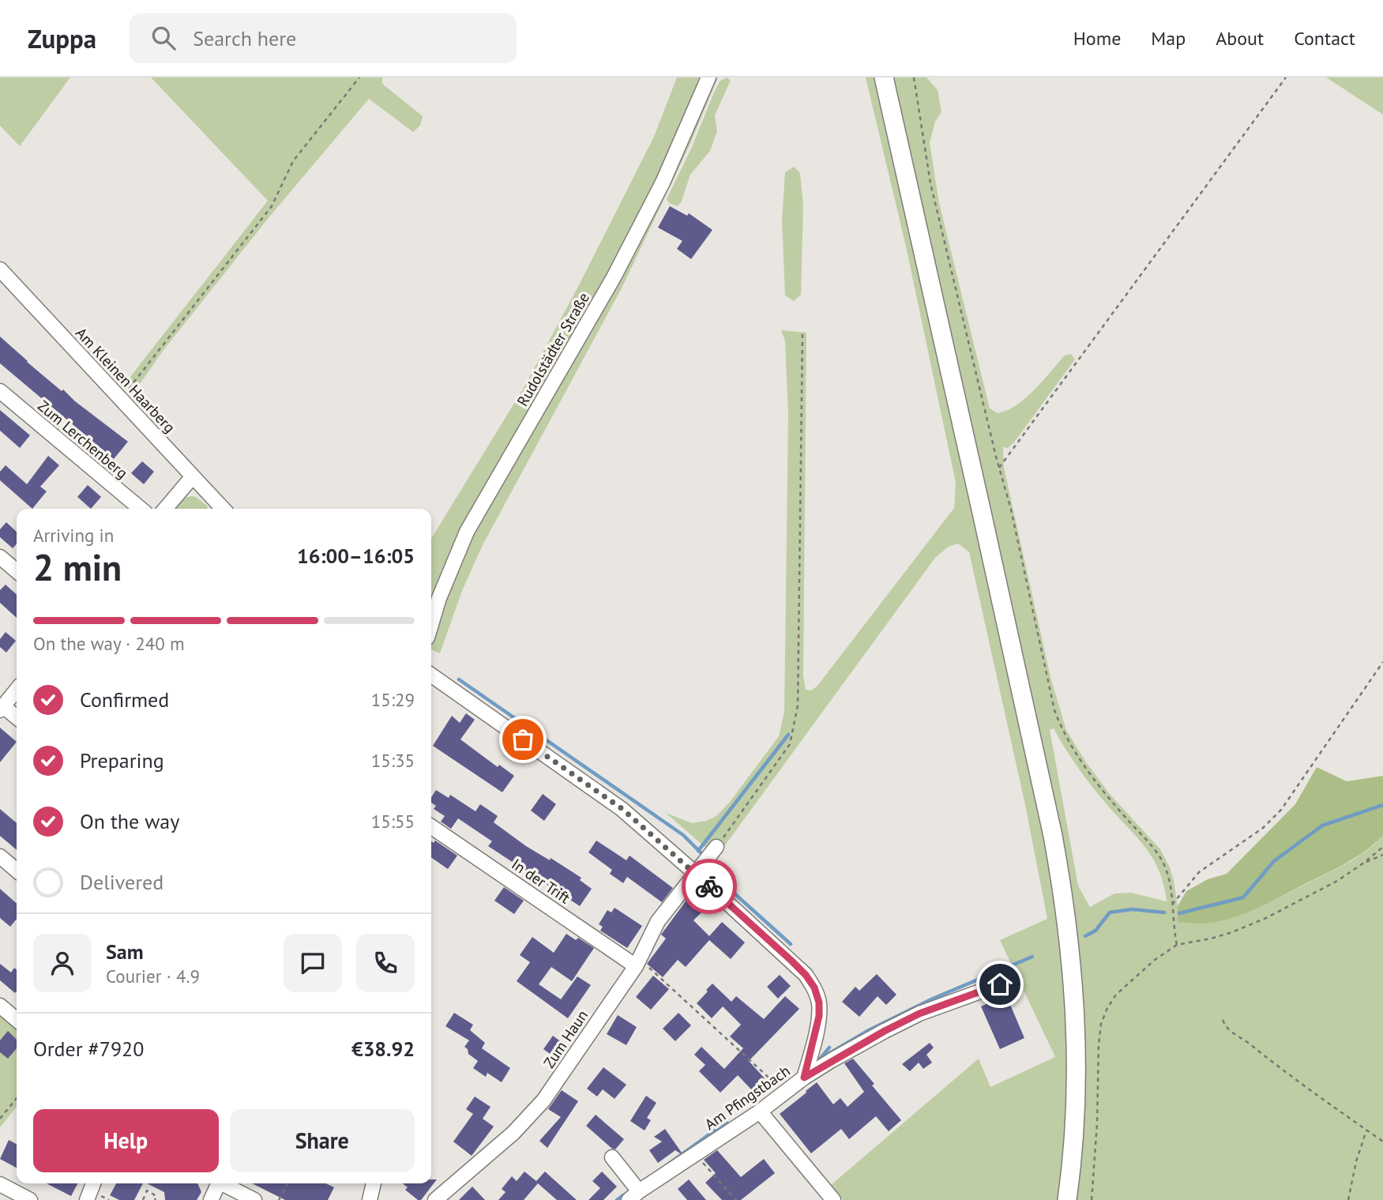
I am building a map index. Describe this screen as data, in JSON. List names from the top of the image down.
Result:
{
  "streets": {
    "street": [
      "Rudolstädter Straße",
      "Am Kleinen Haarberg",
      "Zum Lerchenberg",
      "In der Trift",
      "Zum Haun",
      "Am Pfingstbach"
    ]
  },
  "crossings": [
    ["In der Trift", "Zum Haun"]
  ],
  "page": {
    "header": "Zuppa",
    "search": "Search here",
    "nav": [
      "Home",
      "Map",
      "About",
      "Contact"
    ],
    "heading": ["2 min", "Arriving in", "16:00–16:05"],
    "panel": [
      "Sam",
      "Courier · 4.9",
      "Order #7920",
      "€38.92"
    ],
    "bar": "On the way · 240 m",
    "list": [
      ["Confirmed", "15:29"],
      ["Preparing", "15:35"],
      ["On the way", "15:55"],
      "Delivered"
    ],
    "buttons": ["Help", "Share"]
  }
}
